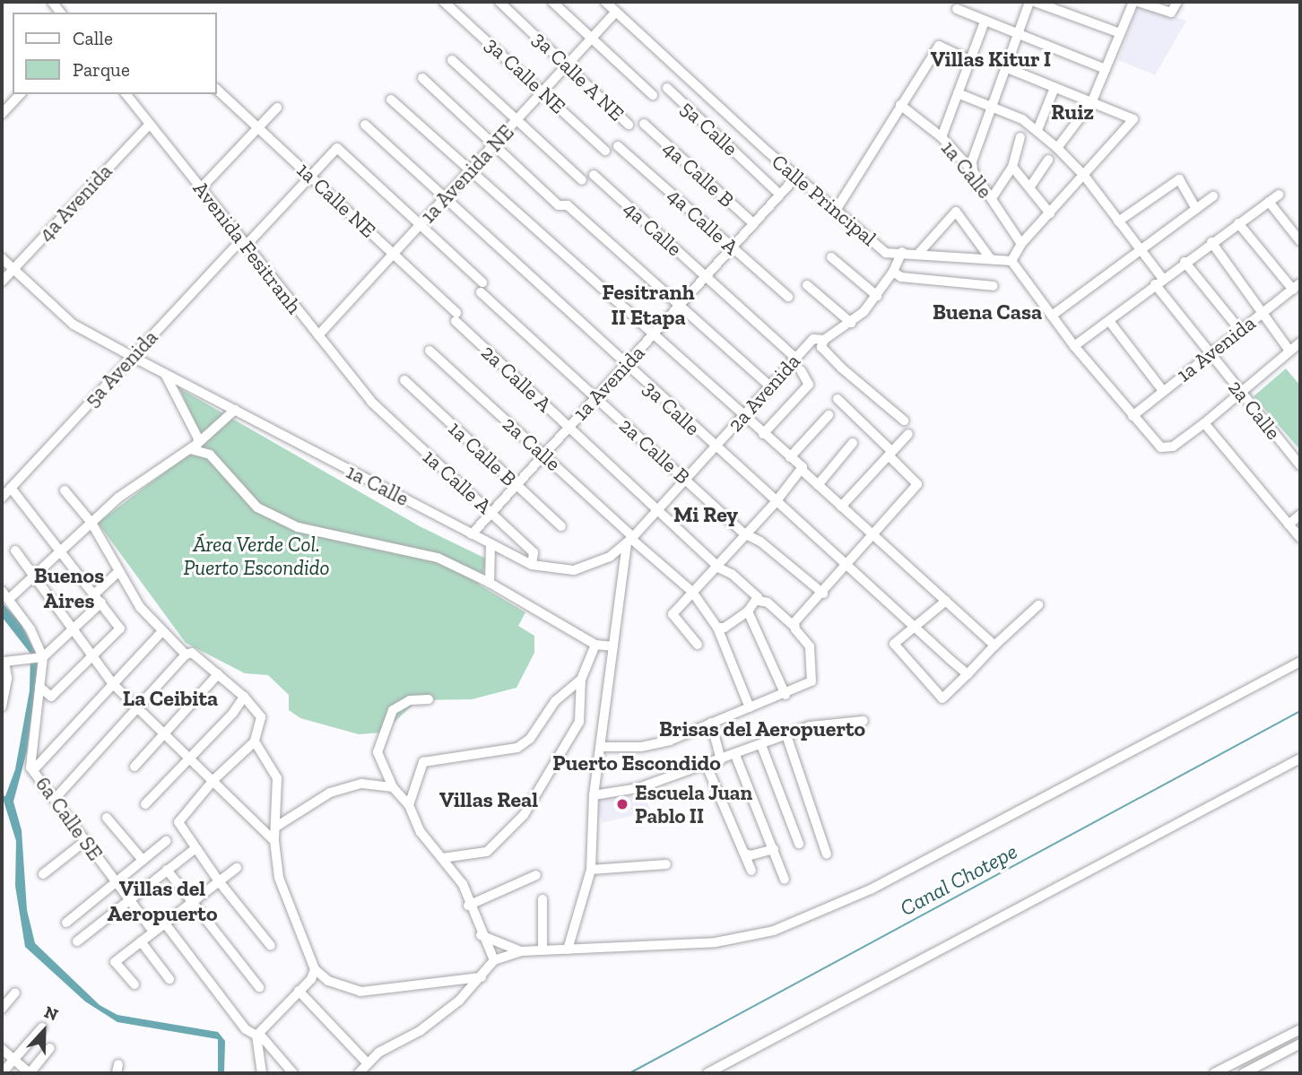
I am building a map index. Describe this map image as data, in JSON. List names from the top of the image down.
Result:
{
  "streets": {
    "street": [
      "3a Calle NE",
      "3a Calle A NE",
      "5a Calle",
      "1a Calle",
      "1a Avenida NE",
      "4a Calle B",
      "1a Calle NE",
      "Calle Principal",
      "4a Avenida",
      "4a Calle A",
      "4a Calle",
      "Avenida Fesitranh",
      "1a Avenida",
      "5a Avenida",
      "2a Calle A",
      "2a Avenida",
      "3a Calle",
      "2a Calle",
      "2a Calle B",
      "1a Calle B",
      "1a Calle A",
      "6a Calle SE"
    ]
  },
  "crossings": [
    ["3a Calle NE", "1a Avenida NE"],
    ["3a Calle A NE", "1a Avenida NE"],
    ["5a Calle", "1a Avenida"],
    ["1a Calle", "4a Avenida"],
    ["1a Calle", "1a Avenida"],
    ["1a Calle", "5a Avenida"],
    ["1a Calle", "2a Avenida"],
    ["1a Calle", "2a Calle"],
    ["1a Calle", "1a Calle A"],
    ["1a Avenida NE", "1a Calle NE"],
    ["1a Avenida NE", "Calle Principal"],
    ["1a Avenida NE", "Avenida Fesitranh"],
    ["1a Avenida NE", "3a Calle"],
    ["1a Avenida NE", "2a Calle B"],
    ["4a Calle B", "1a Avenida"],
    ["1a Calle NE", "5a Avenida"],
    ["1a Calle NE", "2a Calle A"],
    ["Calle Principal", "1a Avenida"],
    ["Calle Principal", "2a Avenida"],
    ["4a Avenida", "Avenida Fesitranh"],
    ["4a Calle A", "1a Avenida"],
    ["4a Calle", "1a Avenida"],
    ["4a Calle", "2a Avenida"],
    ["Avenida Fesitranh", "5a Avenida"],
    ["Avenida Fesitranh", "1a Calle A"],
    ["1a Avenida", "2a Calle A"],
    ["1a Avenida", "3a Calle"],
    ["1a Avenida", "2a Calle"],
    ["1a Avenida", "2a Calle B"],
    ["1a Avenida", "1a Calle B"],
    ["1a Avenida", "1a Calle A"],
    ["5a Avenida", "2a Calle B"],
    ["2a Calle A", "2a Avenida"],
    ["2a Avenida", "3a Calle"],
    ["2a Avenida", "2a Calle"],
    ["2a Avenida", "2a Calle B"]
  ],
  "districts": [
    "Villas Kitur I",
    "Ruiz",
    "Fesitranh II Etapa",
    "Buena Casa",
    "Mi Rey",
    "Buenos Aires",
    "La Ceibita",
    "Brisas del Aeropuerto",
    "Puerto Escondido",
    "Villas Real",
    "Villas del Aeropuerto"
  ],
  "water": ["Canal Chotepe"],
  "parks": ["Área Verde Col. Puerto Escondido"],
  "places": ["Escuela Juan Pablo II"],
  "legend": ["Calle", "Parque"],
  "north": "top"
}
